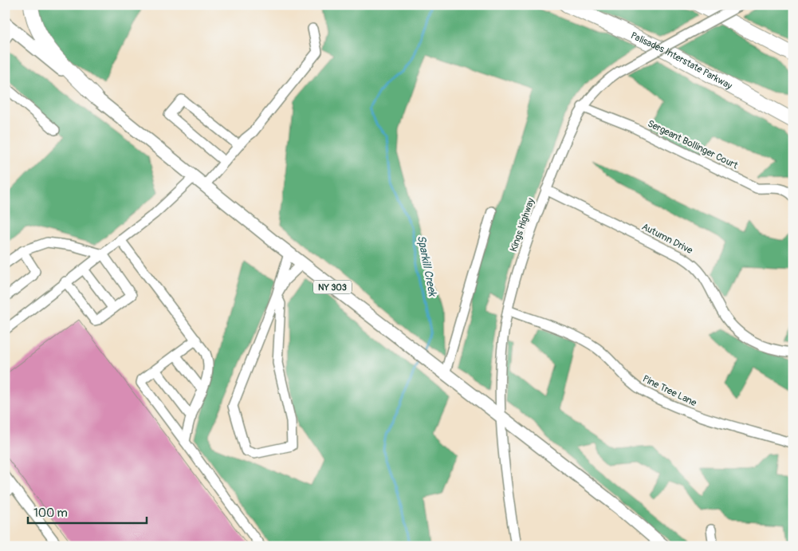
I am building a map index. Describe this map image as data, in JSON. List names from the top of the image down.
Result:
{
  "streets": {
    "highway": ["Palisades Interstate Parkway"],
    "main road": ["NY 303"],
    "street": [
      "Sergeant Bollinger Court",
      "Kings Highway",
      "Autumn Drive",
      "Pine Tree Lane"
    ]
  },
  "crossings": [
    ["Sergeant Bollinger Court", "Kings Highway"],
    ["Kings Highway", "Autumn Drive"],
    ["Kings Highway", "NY 303"],
    ["Kings Highway", "Pine Tree Lane"]
  ],
  "water": ["Sparkill Creek"],
  "scale_bar": "100 m"
}
